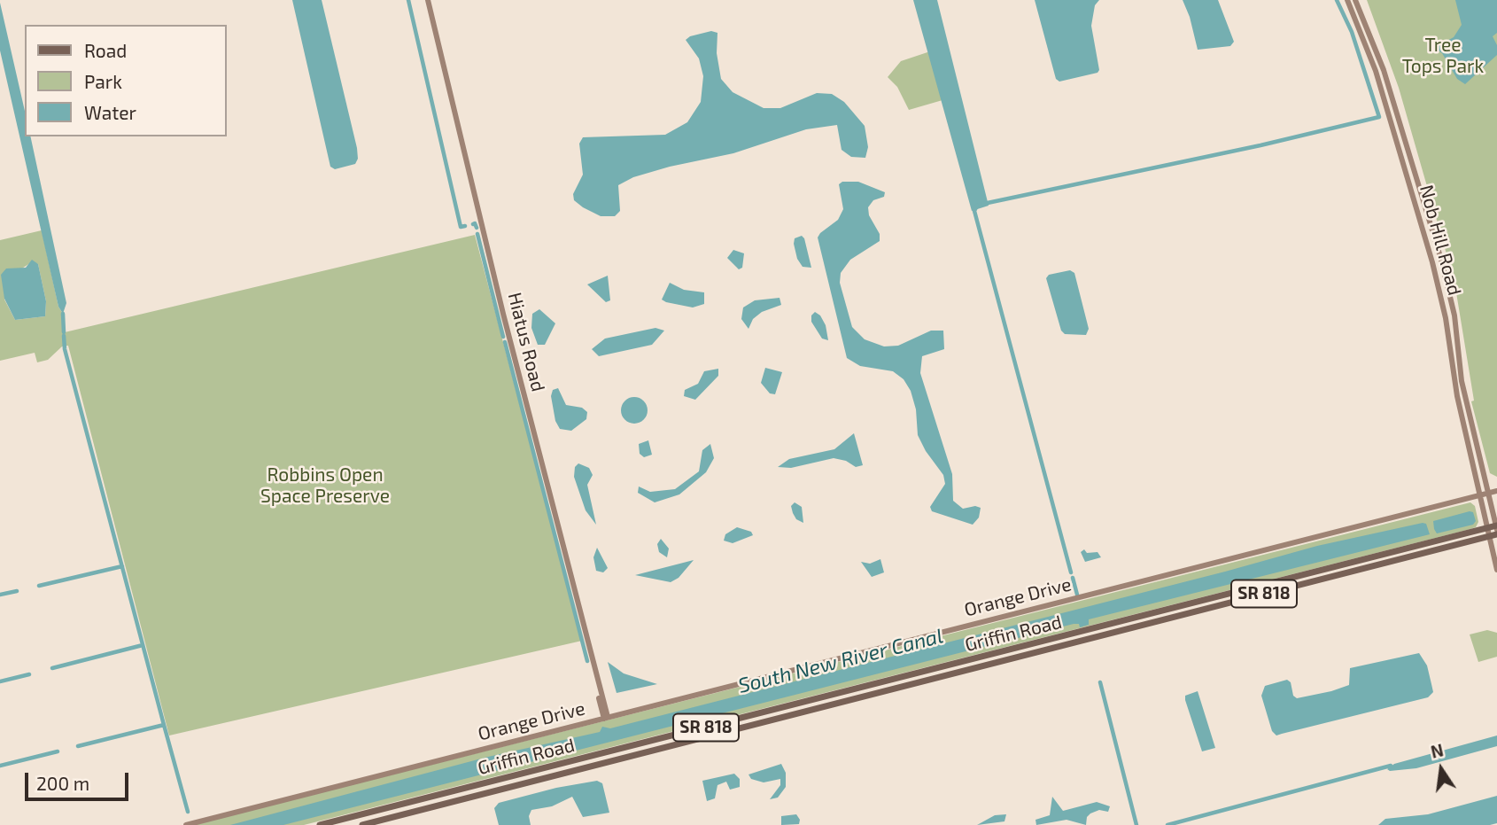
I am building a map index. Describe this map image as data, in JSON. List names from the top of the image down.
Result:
{
  "streets": {
    "main road": ["SR 818", "Griffin Road"],
    "street": ["Nob Hill Road", "Hiatus Road", "Orange Drive"]
  },
  "crossings": [
    ["Nob Hill Road", "Orange Drive"],
    ["Nob Hill Road", "Griffin Road"],
    ["Hiatus Road", "Orange Drive"]
  ],
  "water": ["South New River Canal"],
  "parks": ["Tree Tops Park", "Robbins Open Space Preserve"],
  "legend": ["Road", "Park", "Water"],
  "scale_bar": "200 m",
  "north": "top"
}
